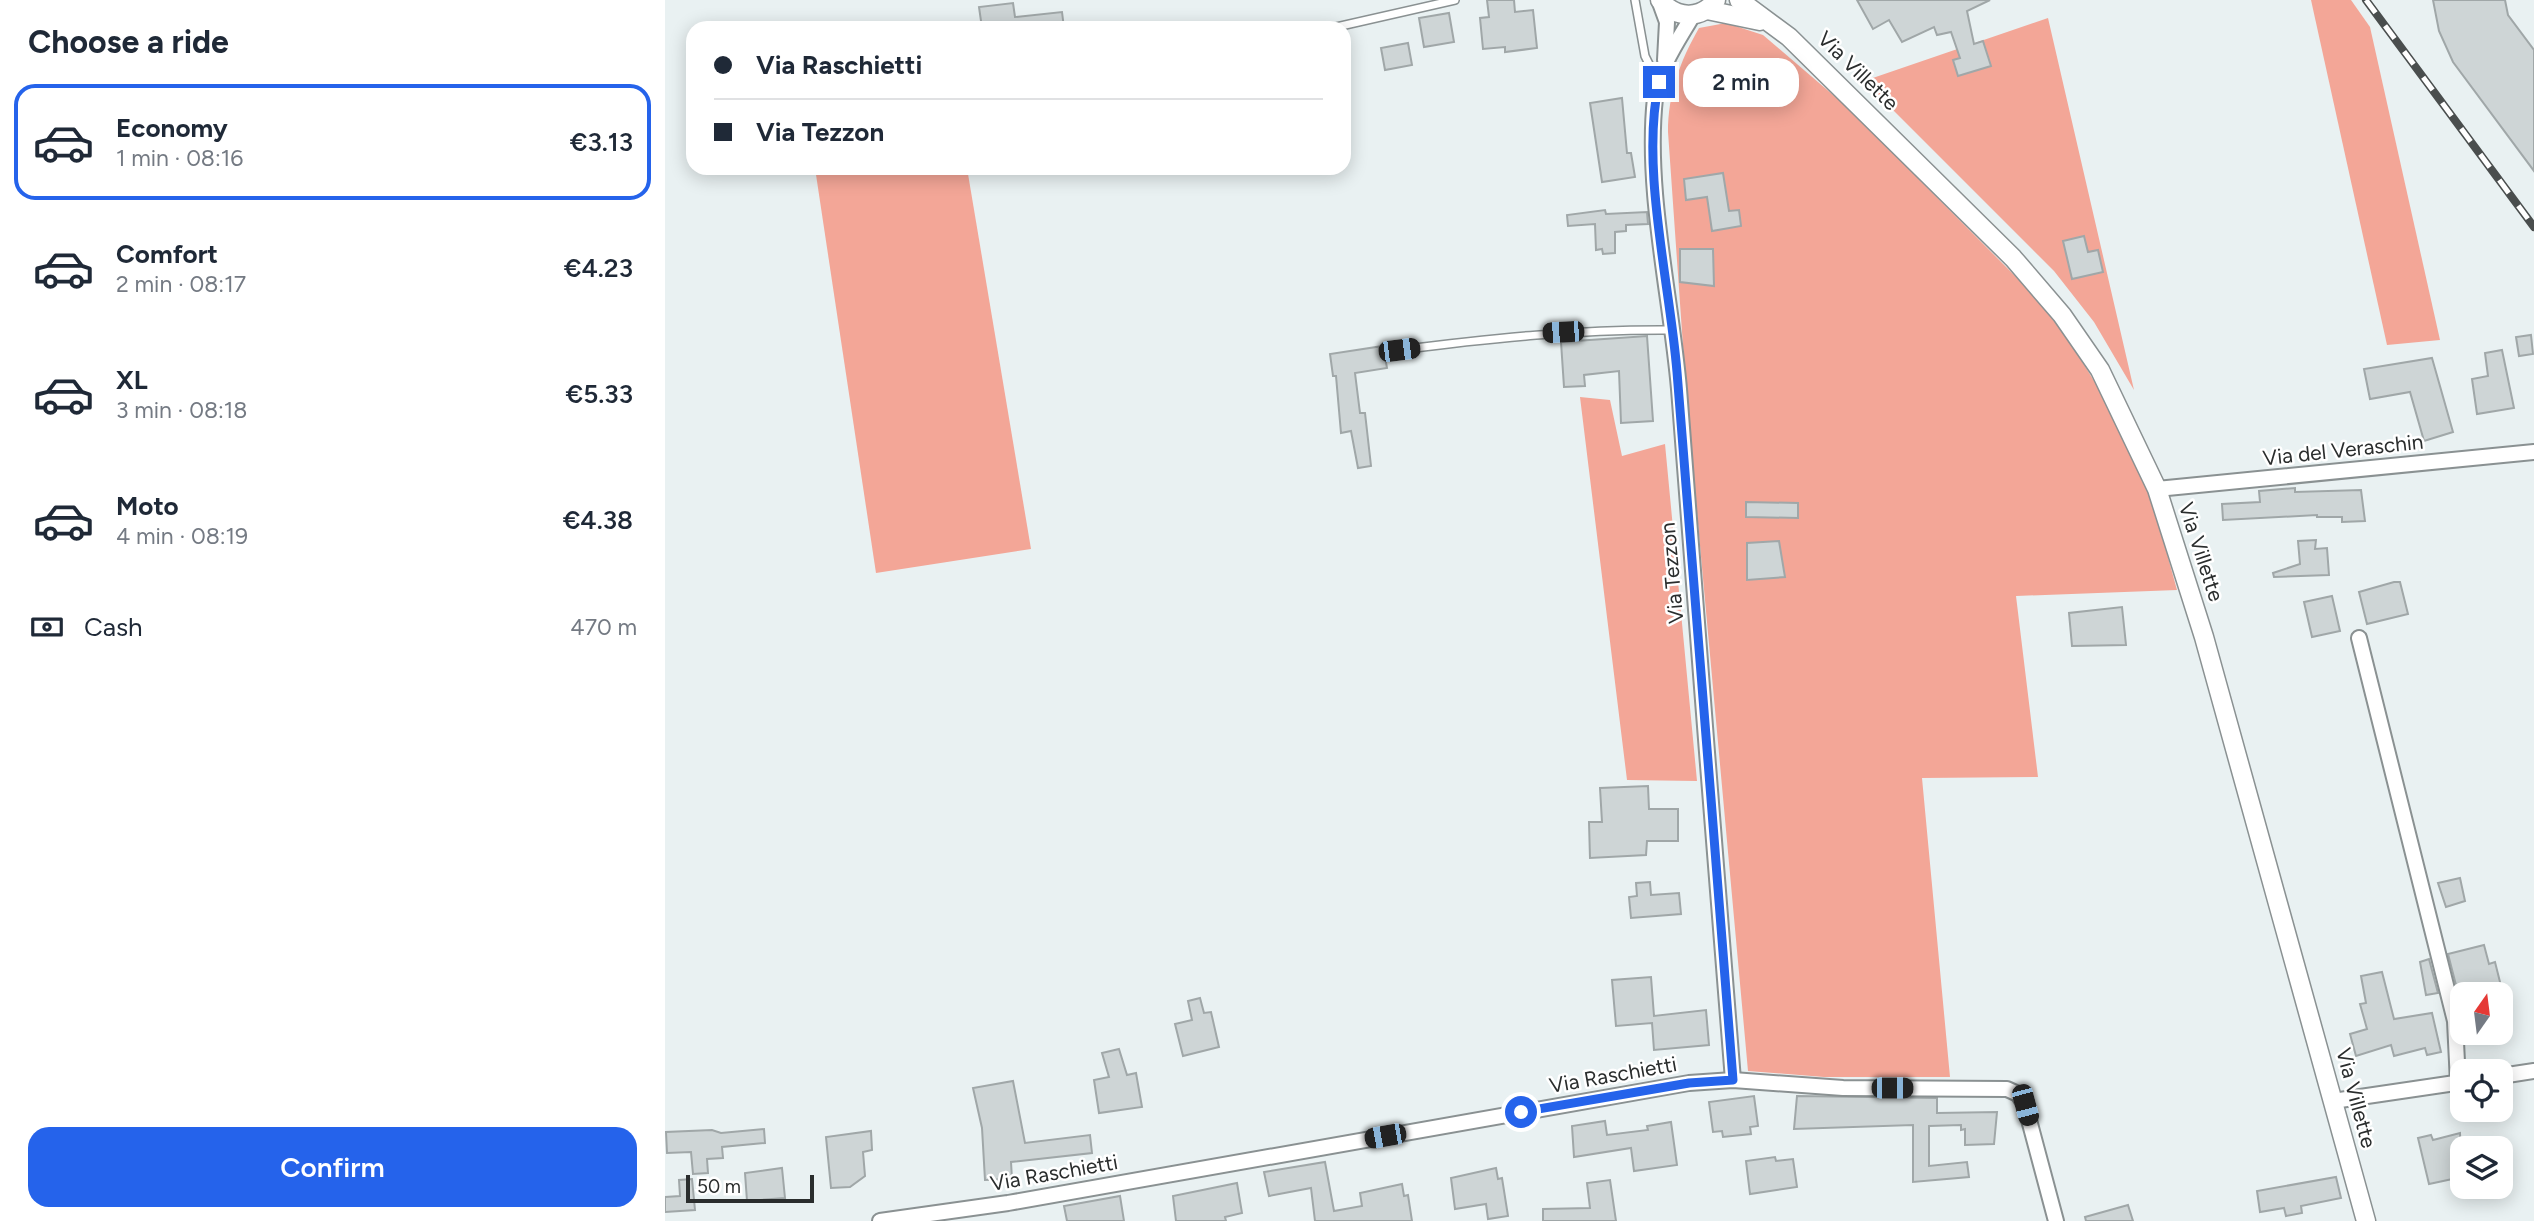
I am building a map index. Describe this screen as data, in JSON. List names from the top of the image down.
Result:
{
  "streets": {
    "street": [
      "Via Villette",
      "Via del Veraschin",
      "Via Tezzon",
      "Via Raschietti"
    ]
  },
  "crossings": [
    ["Via Villette", "Via del Veraschin"],
    ["Via Villette", "Via Tezzon"],
    ["Via Tezzon", "Via Raschietti"]
  ],
  "scale_bar": "50 m",
  "north": "top",
  "page": {
    "heading": "Choose a ride",
    "banner": ["Via Raschietti", "Via Tezzon"],
    "bubble": "2 min",
    "list": [
      {
        "name": "Economy",
        "note": "1 min · 08:16",
        "value": "€3.13"
      },
      {
        "name": "Comfort",
        "note": "2 min · 08:17",
        "value": "€4.23"
      },
      {
        "name": "XL",
        "note": "3 min · 08:18",
        "value": "€5.33"
      },
      {
        "name": "Moto",
        "note": "4 min · 08:19",
        "value": "€4.38"
      }
    ],
    "pay": ["Cash", "470 m"],
    "buttons": "Confirm",
    "scale": "50 m"
  }
}
